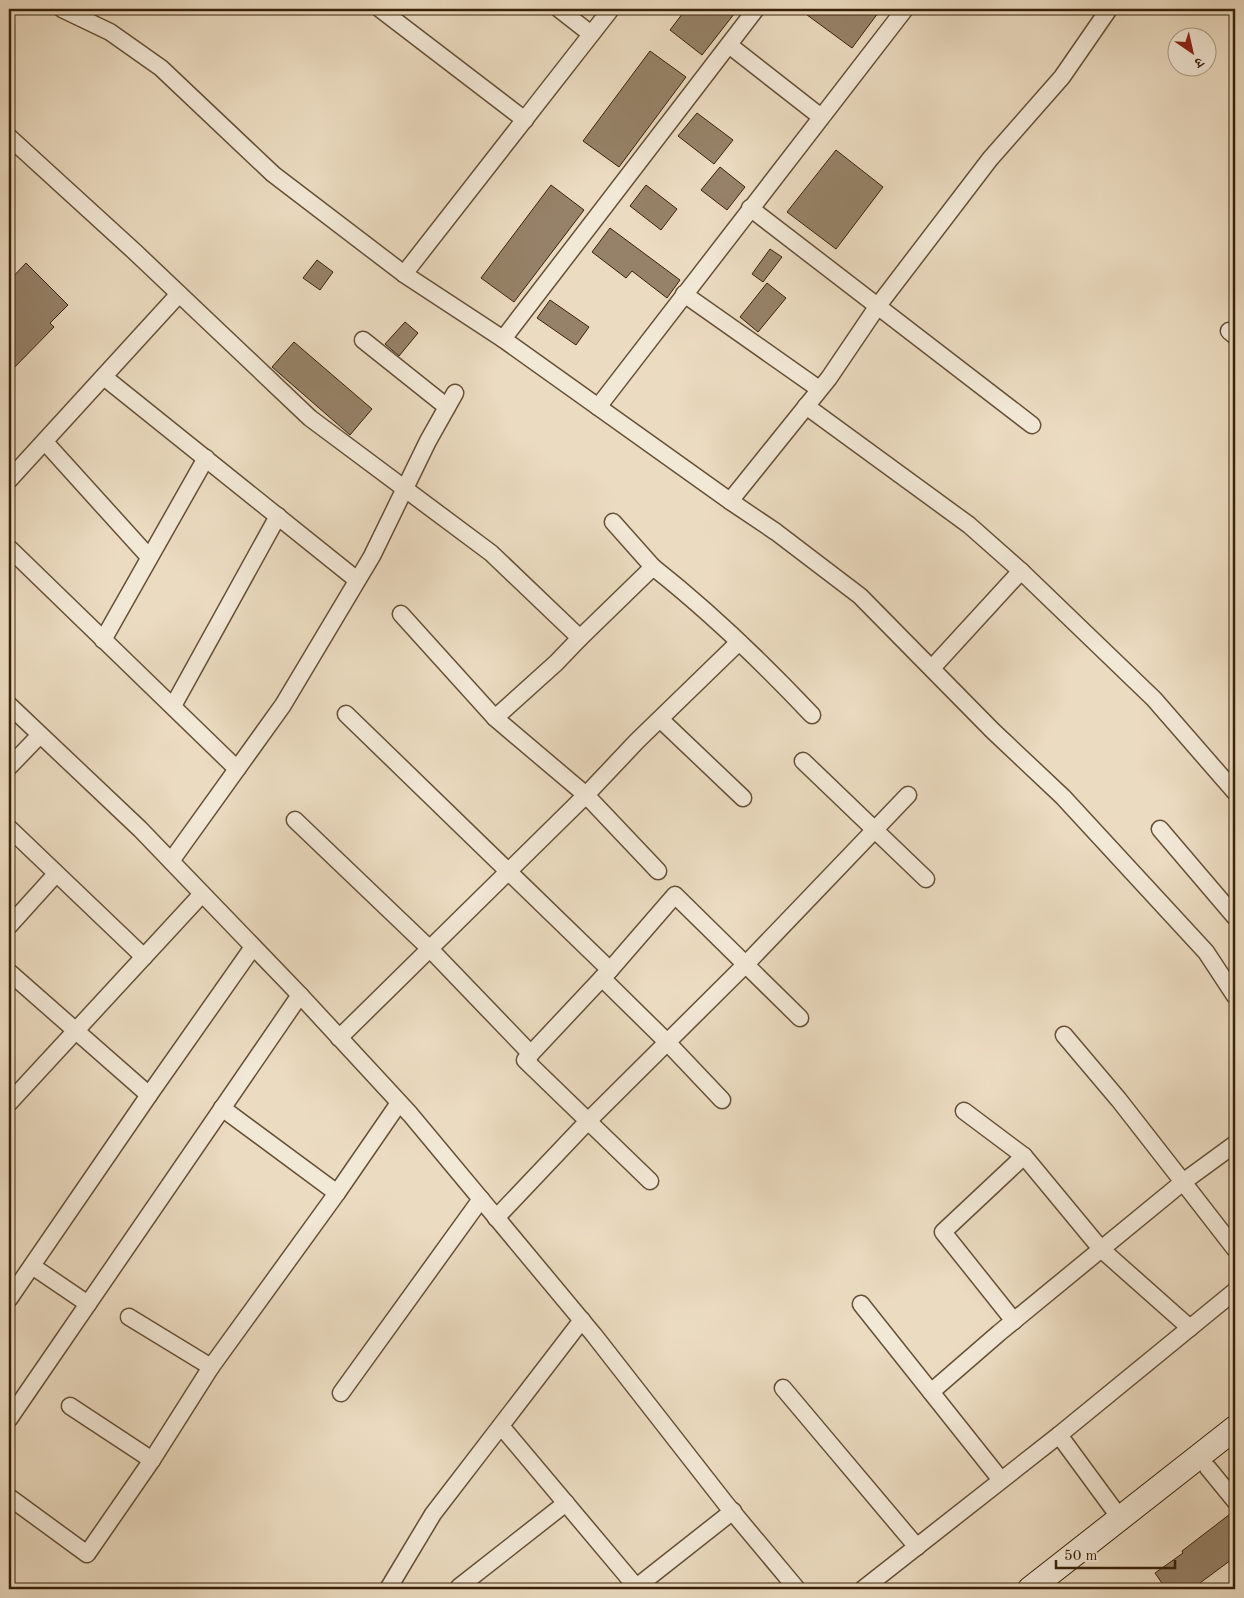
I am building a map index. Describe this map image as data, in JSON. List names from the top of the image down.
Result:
{
  "scale_bar": "50 m",
  "north": "bottom right"
}
